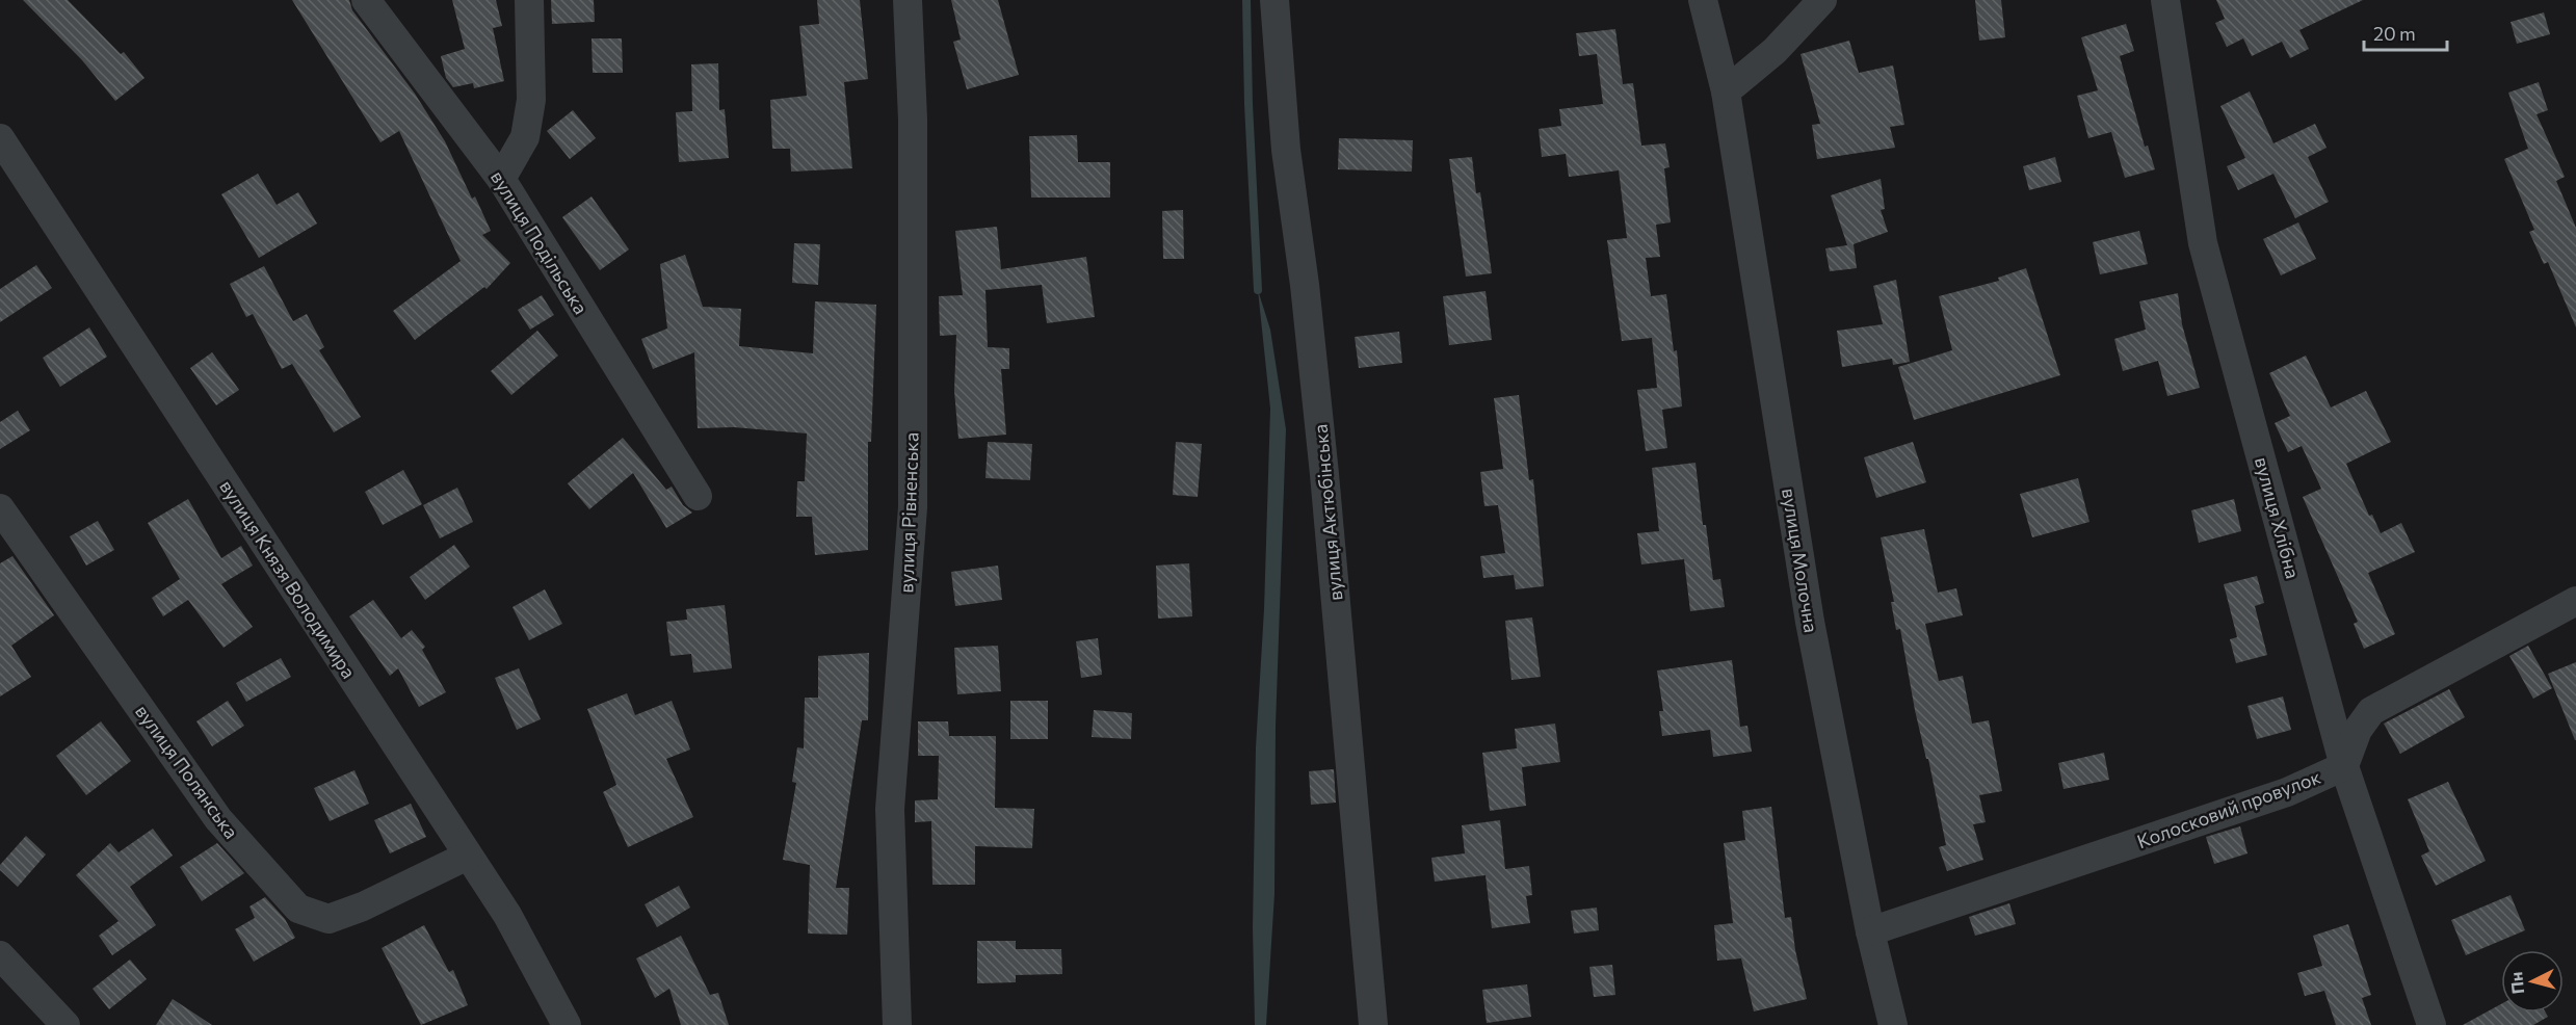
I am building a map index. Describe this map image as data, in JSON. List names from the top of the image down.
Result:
{
  "streets": {
    "street": [
      "вулиця Подільська",
      "вулиця Рівненська",
      "вулиця Актюбінська",
      "вулиця Хлібна",
      "вулиця Молочна",
      "вулиця Князя Володимира",
      "вулиця Полянська",
      "Колосковий провулок"
    ]
  },
  "crossings": [
    ["вулиця Хлібна", "Колосковий провулок"],
    ["вулиця Молочна", "Колосковий провулок"],
    ["вулиця Князя Володимира", "вулиця Полянська"]
  ],
  "scale_bar": "20 m",
  "north": "left"
}
